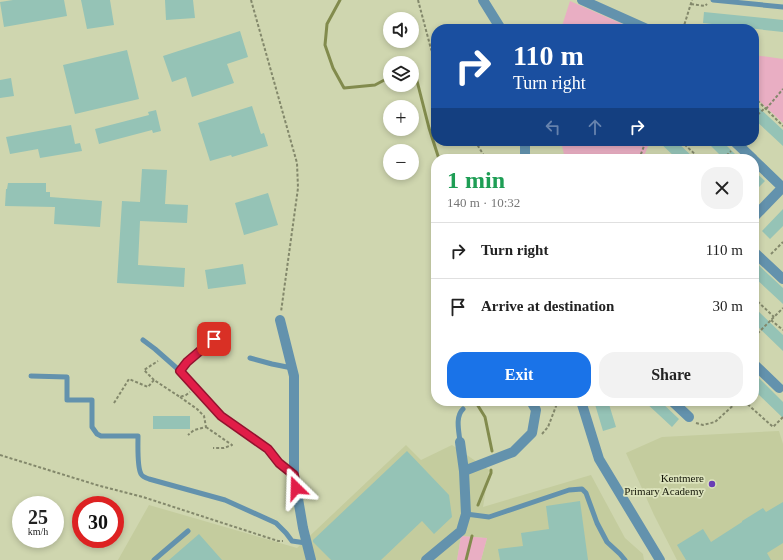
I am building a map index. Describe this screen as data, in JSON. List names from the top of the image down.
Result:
{
  "places": ["Kentmere Primary Academy"],
  "page": {
    "map_buttons": ["+", "−"],
    "turn": ["110 m", "Turn right"],
    "heading": ["1 min", "140 m · 10:32"],
    "list": [
      {
        "name": "Turn right",
        "value": "110 m"
      },
      {
        "name": "Arrive at destination",
        "value": "30 m"
      }
    ],
    "buttons": ["Exit", "Share"],
    "speed": "25 km/h",
    "limit": "30"
  }
}
